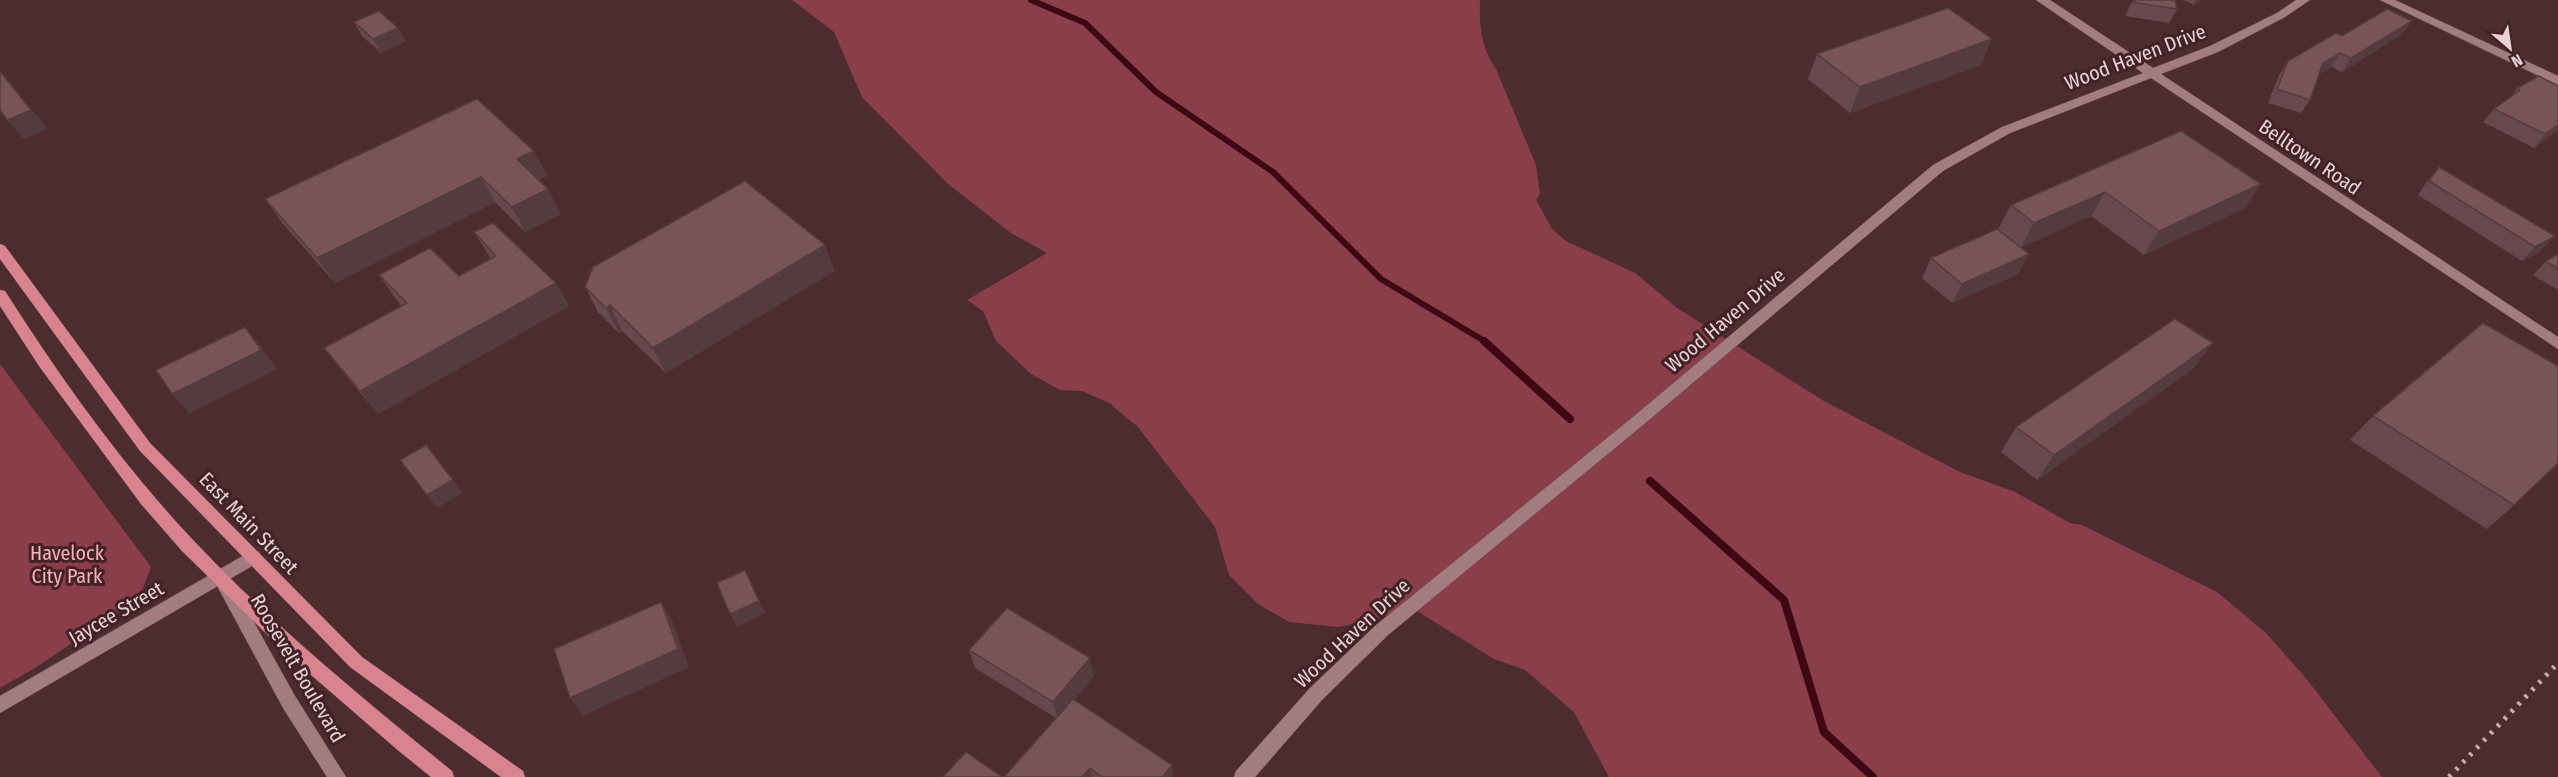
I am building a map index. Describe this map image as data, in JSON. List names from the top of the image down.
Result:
{
  "streets": {
    "main road": ["East Main Street"],
    "street": [
      "Wood Haven Drive",
      "Belltown Road",
      "Jaycee Street",
      "Roosevelt Boulevard"
    ]
  },
  "crossings": [
    ["Wood Haven Drive", "Belltown Road"],
    ["East Main Street", "Jaycee Street"],
    ["Jaycee Street", "Roosevelt Boulevard"]
  ],
  "parks": ["Havelock City Park"],
  "north": "bottom right"
}
